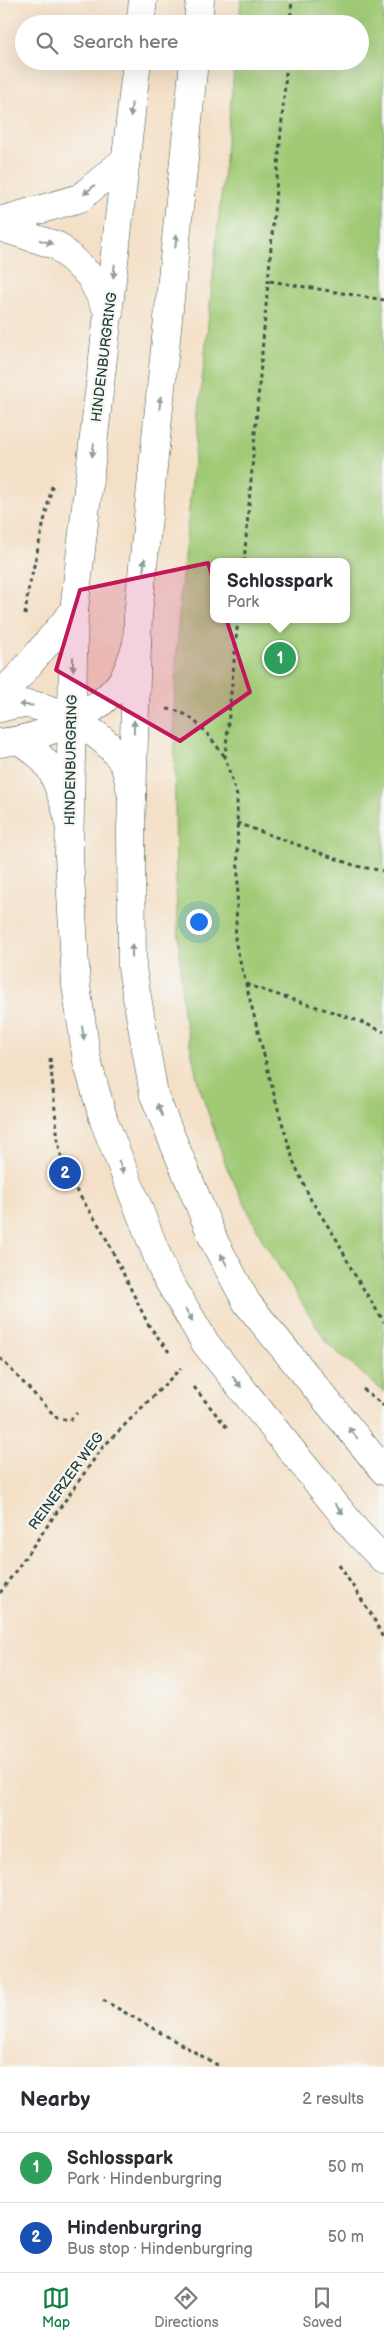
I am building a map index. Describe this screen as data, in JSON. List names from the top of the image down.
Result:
{
  "streets": {
    "street": ["HINDENBURGRING"],
    "path": ["REINERZER WEG"]
  },
  "page": {
    "search": "Search here",
    "popup": ["Schlosspark", "Park"],
    "pins": ["1", "2"],
    "heading": ["Nearby", "2 results"],
    "list": [
      {
        "mark": "1",
        "name": "Schlosspark",
        "note": "Park · Hindenburgring",
        "value": "50 m"
      },
      {
        "mark": "2",
        "name": "Hindenburgring",
        "note": "Bus stop · Hindenburgring",
        "value": "50 m"
      }
    ],
    "nav": ["Map", "Directions", "Saved"]
  }
}
